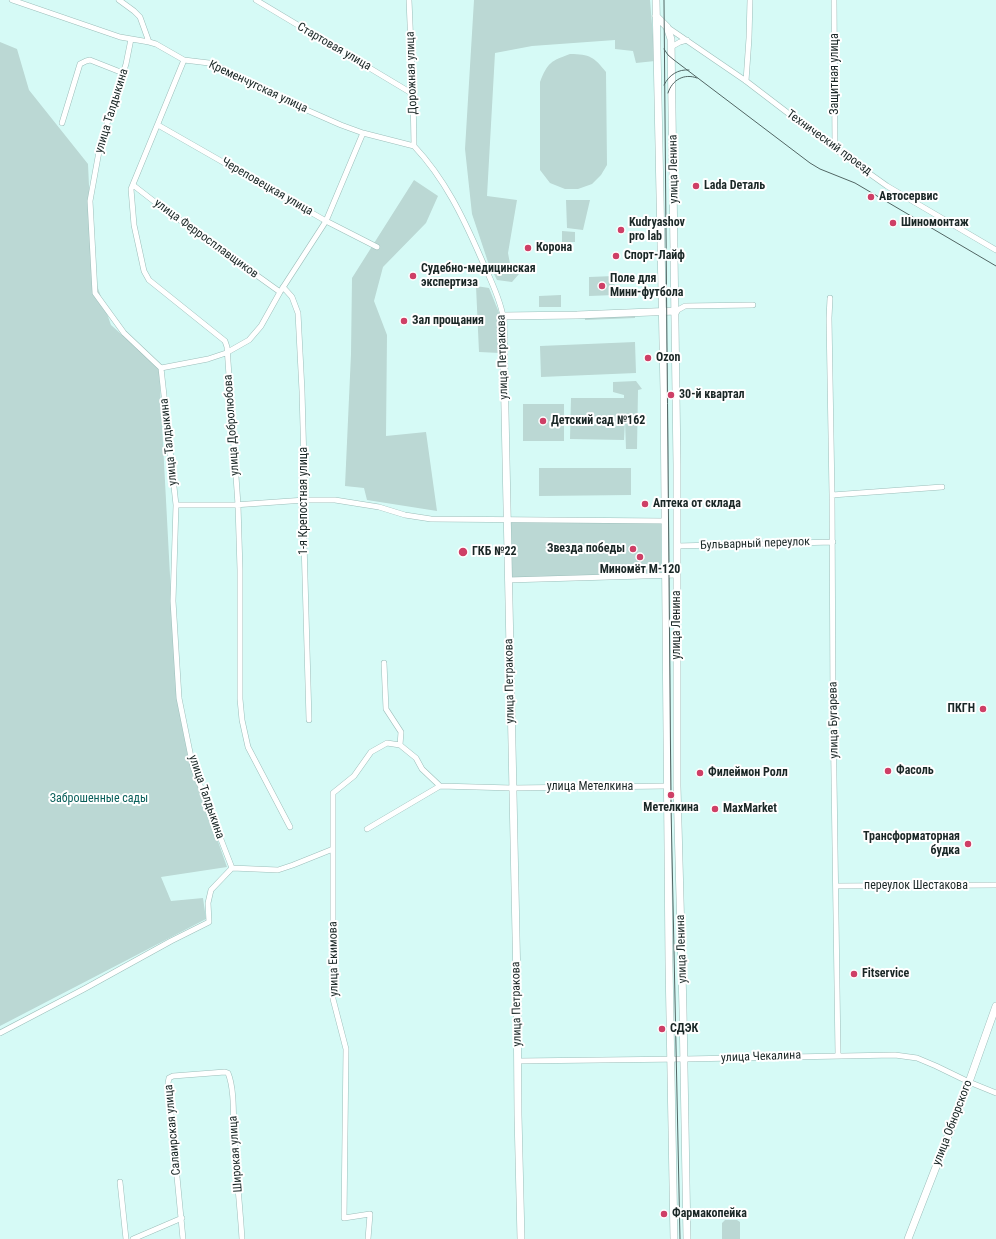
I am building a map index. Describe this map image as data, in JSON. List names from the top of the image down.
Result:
{
  "streets": {
    "main road": ["улица Ленина", "улица Петракова", "улица Обнорского"],
    "street": [
      "Стартовая улица",
      "Дорожная улица",
      "Защитная улица",
      "Кременчугская улица",
      "улица Талдыкина",
      "Технический проезд",
      "Череповецкая улица",
      "улица Ферросплавщиков",
      "улица Добролюбова",
      "1-я Крепостная улица",
      "Бульварный переулок",
      "улица Бугарева",
      "улица Метелкина",
      "переулок Шестакова",
      "улица Екимова",
      "улица Чекалина",
      "Салаирская улица",
      "Широкая улица"
    ]
  },
  "crossings": [
    ["Стартовая улица", "Дорожная улица"],
    ["Дорожная улица", "Кременчугская улица"],
    ["Дорожная улица", "улица Петракова"],
    ["Защитная улица", "Технический проезд"],
    ["Кременчугская улица", "улица Талдыкина"],
    ["Кременчугская улица", "улица Петракова"],
    ["Кременчугская улица", "улица Добролюбова"],
    ["Технический проезд", "улица Ленина"],
    ["улица Ленина", "Бульварный переулок"],
    ["улица Ленина", "улица Метелкина"],
    ["улица Ленина", "улица Чекалина"],
    ["Череповецкая улица", "улица Добролюбова"],
    ["улица Ферросплавщиков", "улица Добролюбова"],
    ["улица Петракова", "улица Метелкина"],
    ["улица Петракова", "улица Чекалина"],
    ["Бульварный переулок", "улица Бугарева"],
    ["улица Бугарева", "переулок Шестакова"],
    ["улица Бугарева", "улица Чекалина"],
    ["улица Чекалина", "улица Обнорского"],
    ["Салаирская улица", "Широкая улица"]
  ],
  "parks": ["Заброшенные сады"],
  "places": [
    "Lada Dеталь",
    "Автосервис",
    "Шиномонтаж",
    "Kudryashov pro lab",
    "Корона",
    "Спорт-Лайф",
    "Судебно-медицинская экспертиза",
    "Поле для Мини-футбола",
    "Зал прощания",
    "Ozon",
    "30-й квартал",
    "Детский сад №162",
    "Аптека от склада",
    "Звезда победы",
    "ГКБ №22",
    "Миномёт М-120",
    "ПКГН",
    "Фасоль",
    "Филеймон Ролл",
    "Метелкина",
    "MaxMarket",
    "Трансформаторная будка",
    "Fitservice",
    "СДЭК",
    "Фармакопейка"
  ]
}
